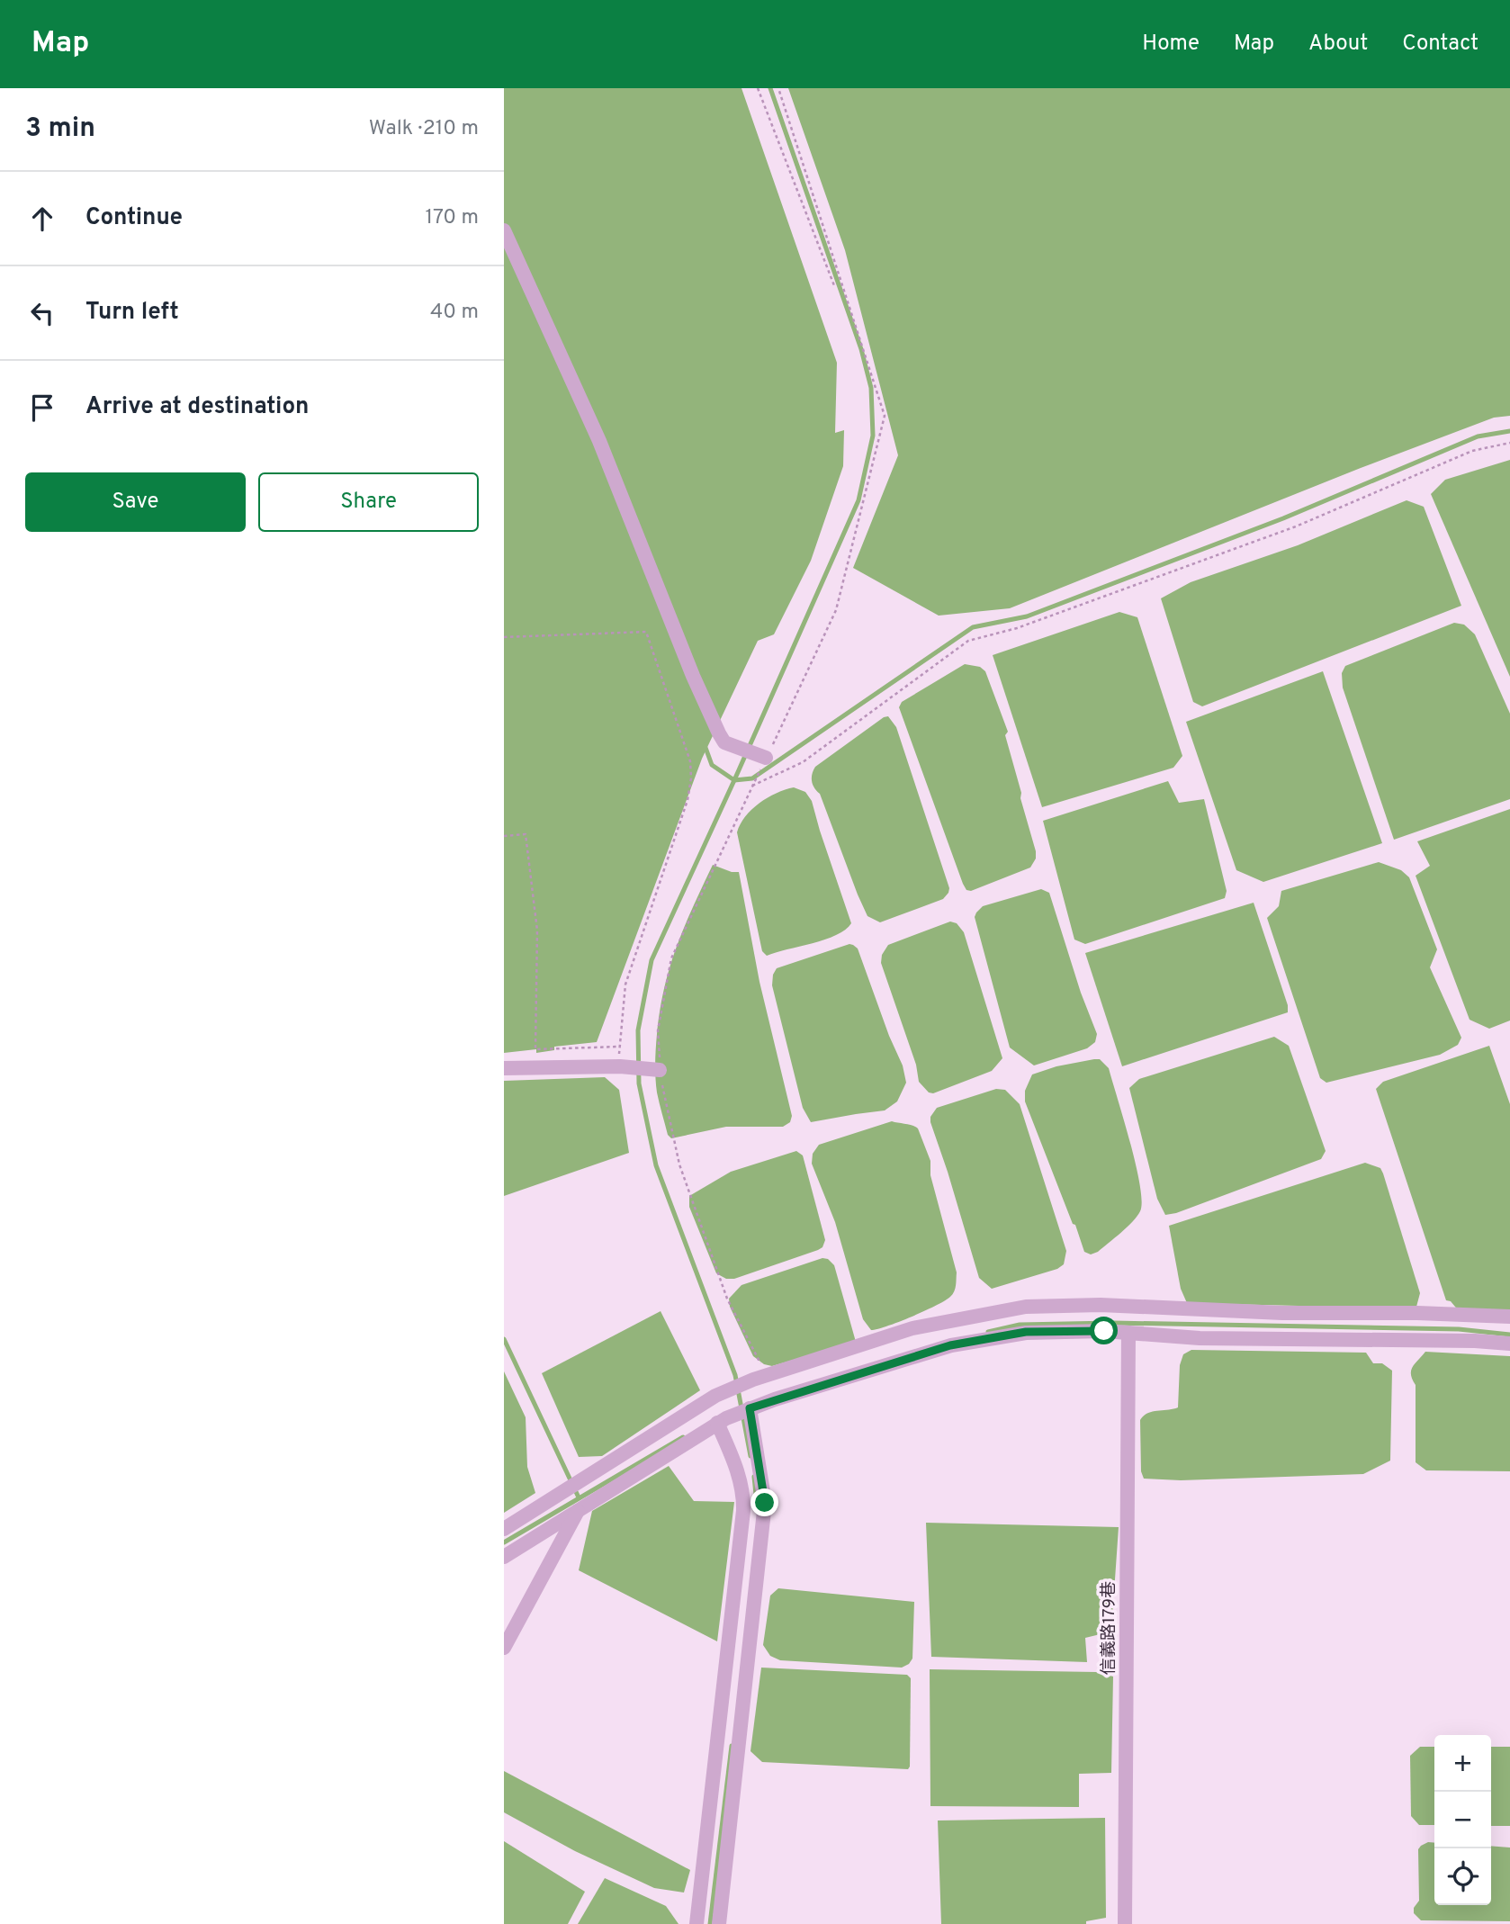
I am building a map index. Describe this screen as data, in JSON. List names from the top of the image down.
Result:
{
  "streets": {
    "street": ["信義路179巷"]
  },
  "page": {
    "header": "Map",
    "nav": [
      "Home",
      "Map",
      "About",
      "Contact"
    ],
    "heading": ["3 min", "Walk · 210 m"],
    "list": [
      ["Continue", "170 m"],
      ["Turn left", "40 m"],
      "Arrive at destination"
    ],
    "buttons": ["Save", "Share"],
    "map_buttons": ["+", "−"]
  }
}
